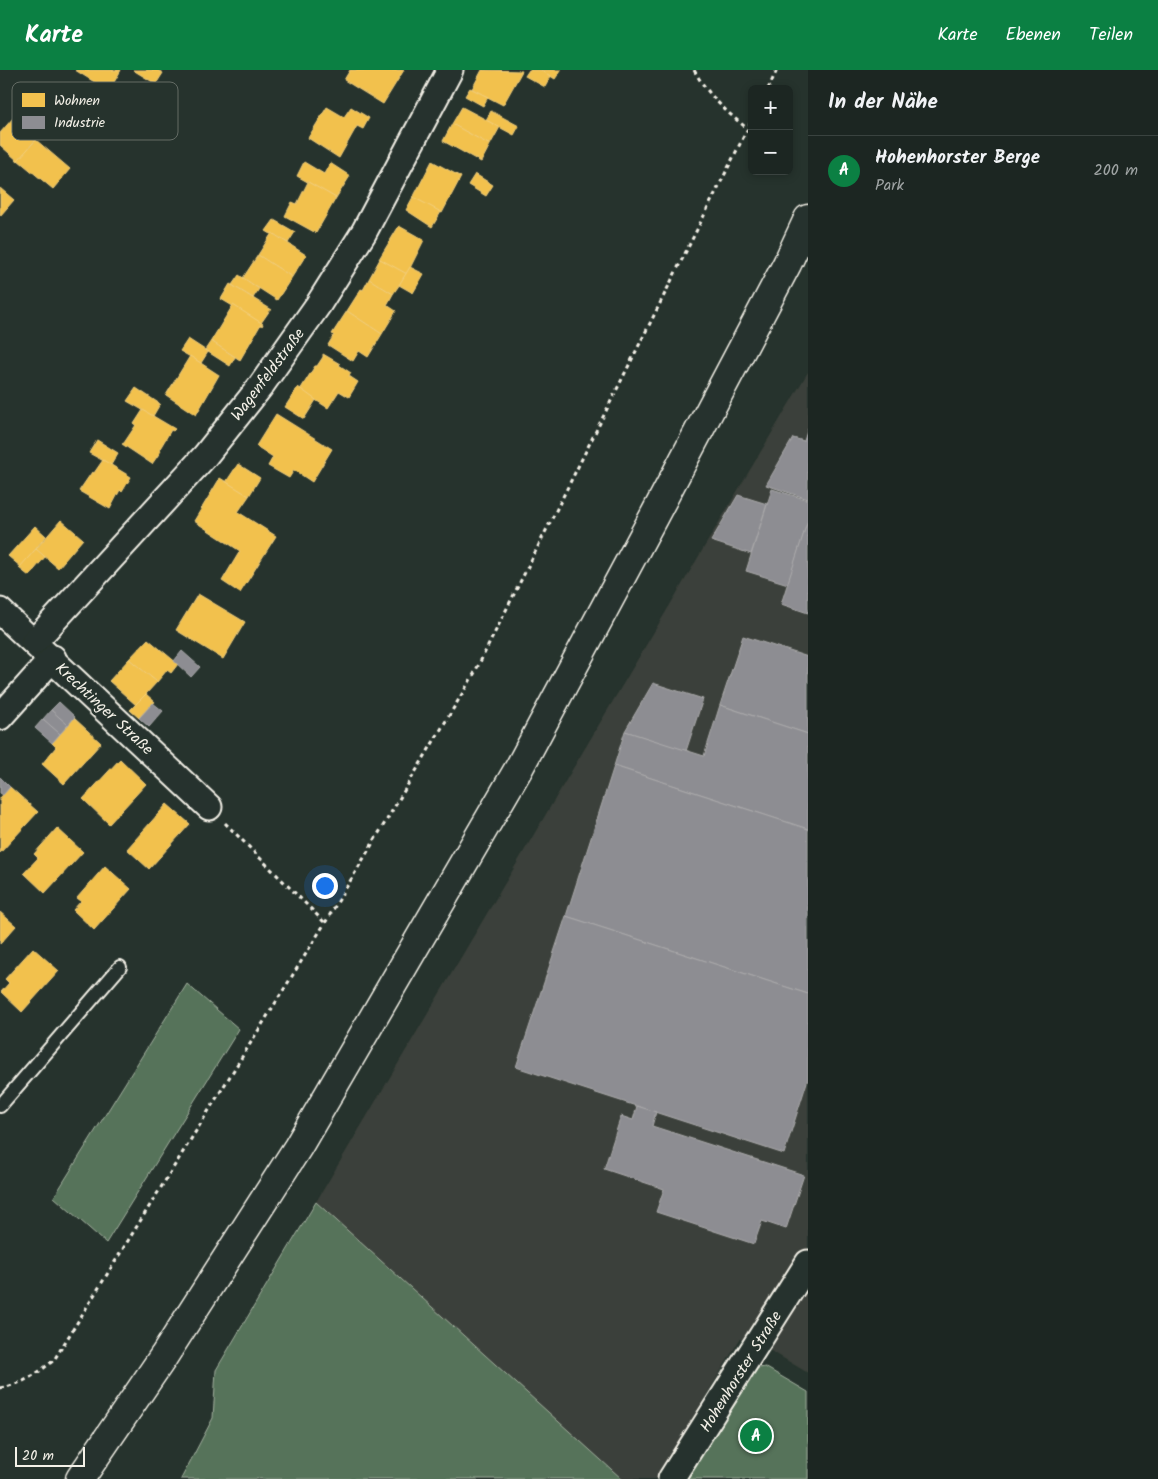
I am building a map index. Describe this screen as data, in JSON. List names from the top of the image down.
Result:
{
  "streets": {
    "street": ["Wagenfeldstraße", "Krechtinger Straße", "Hohenhorster Straße"]
  },
  "crossings": [
    ["Wagenfeldstraße", "Krechtinger Straße"]
  ],
  "legend": ["Wohnen", "Industrie"],
  "scale_bar": "20 m",
  "page": {
    "header": "Karte",
    "nav": ["Karte", "Ebenen", "Teilen"],
    "heading": "In der Nähe",
    "map_buttons": ["+", "−"],
    "list": [
      {
        "mark": "A",
        "name": "Hohenhorster Berge",
        "note": "Park",
        "value": "200 m"
      }
    ],
    "pins": "A",
    "scale": "20 m"
  }
}
